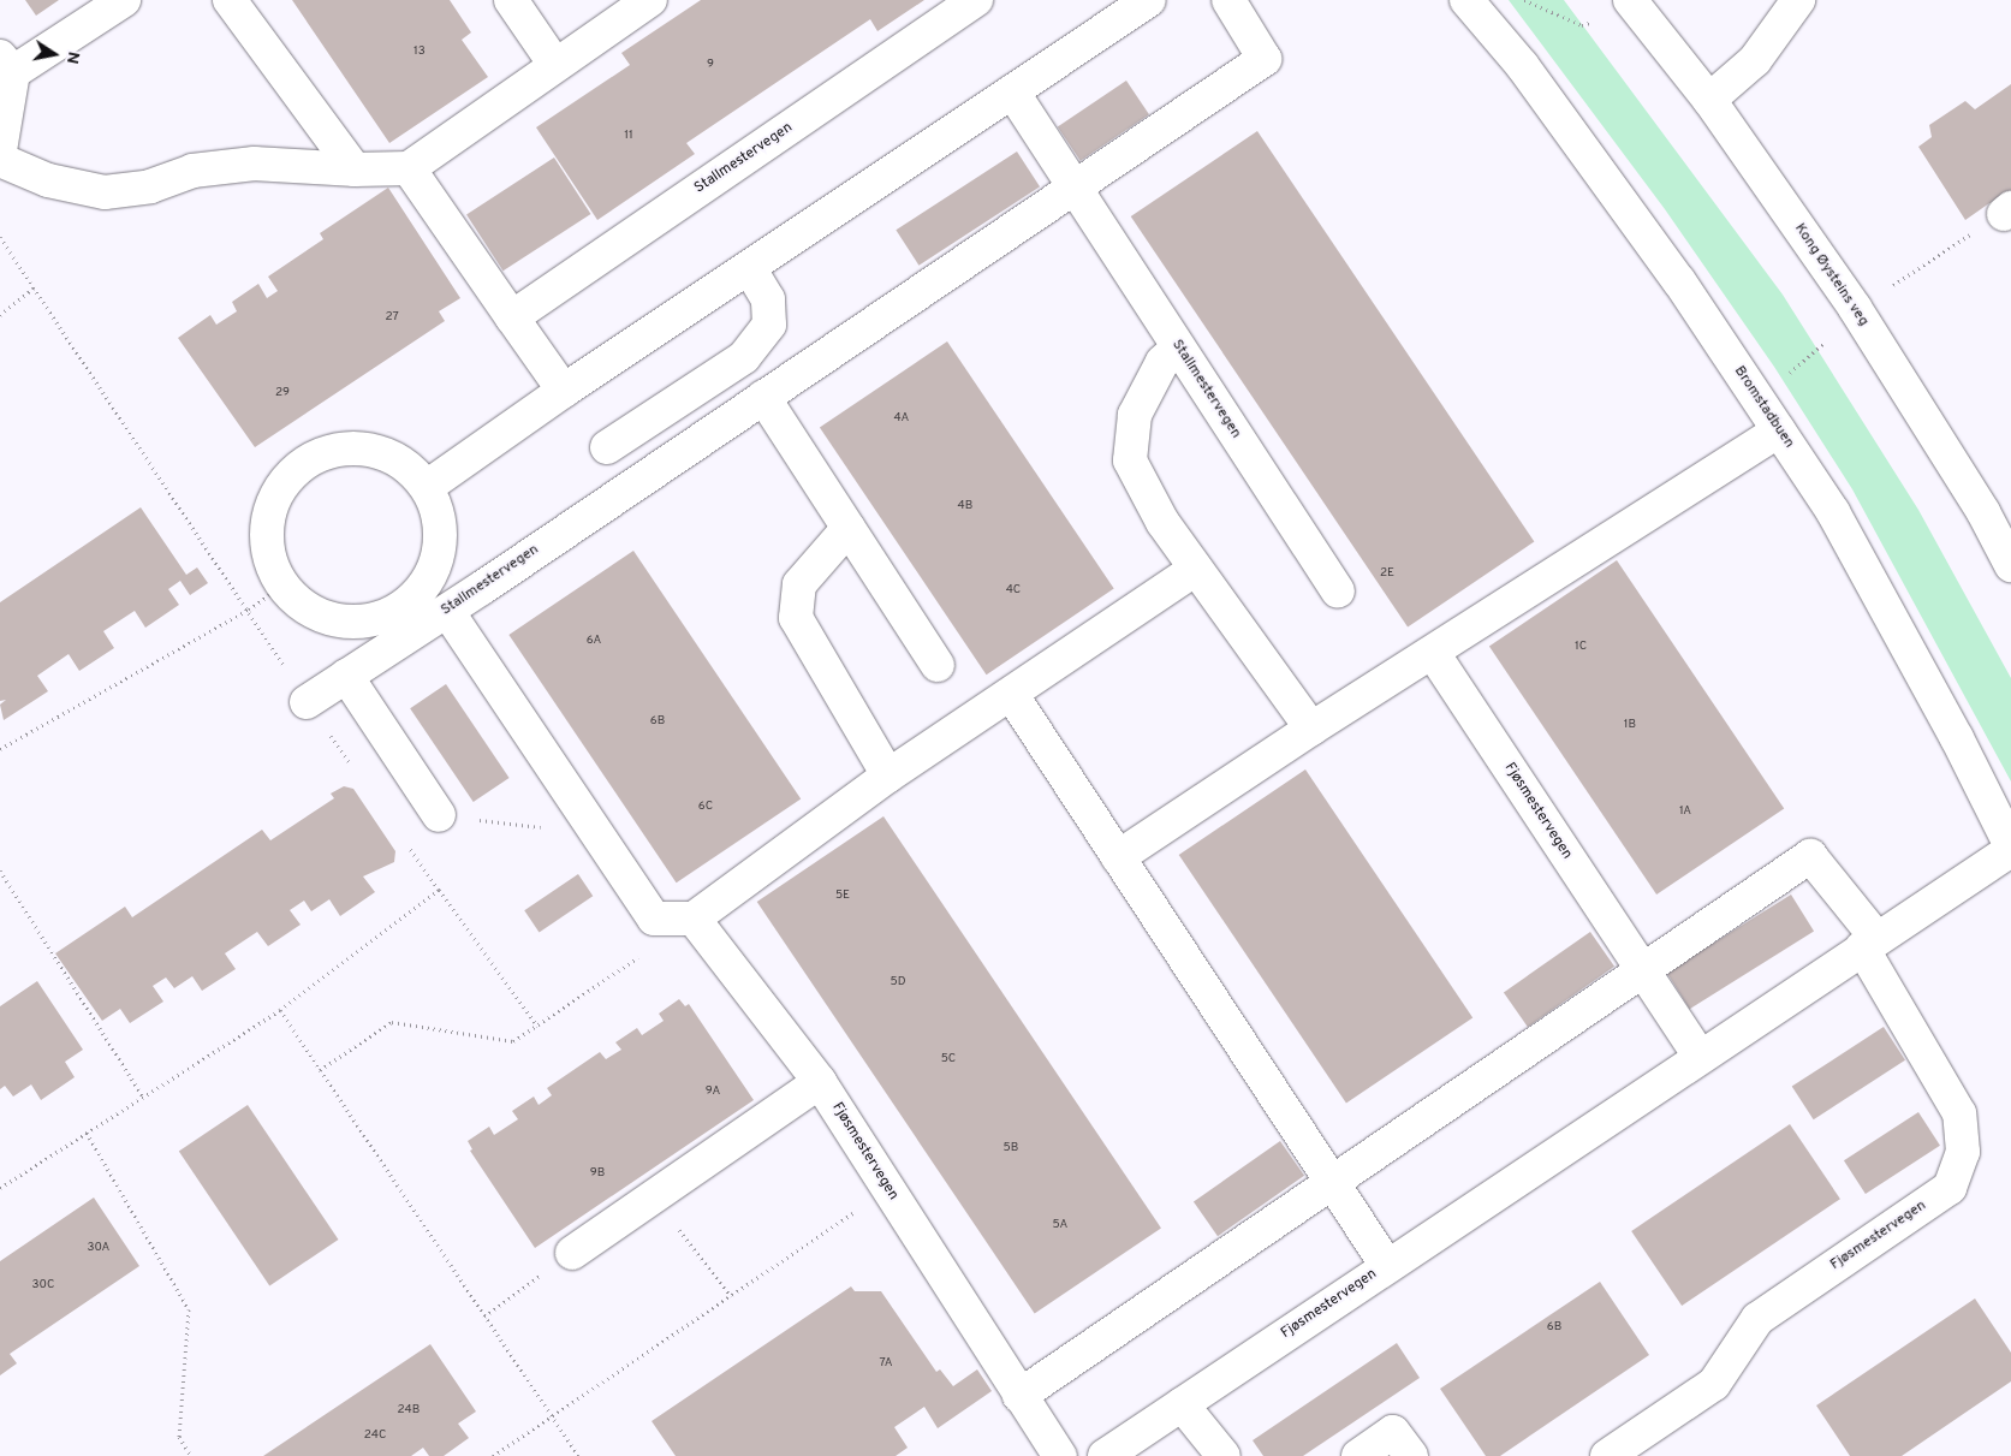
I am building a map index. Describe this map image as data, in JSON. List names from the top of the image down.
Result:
{
  "streets": {
    "street": [
      "Stallmestervegen",
      "Kong Øysteins veg",
      "Bromstadbuen",
      "Fjøsmestervegen"
    ]
  },
  "crossings": [
    ["Bromstadbuen", "Fjøsmestervegen"]
  ],
  "house_numbers": [
    "13",
    "9",
    "11",
    "27",
    "29",
    "4A",
    "4B",
    "2E",
    "4C",
    "6A",
    "1C",
    "6B",
    "1B",
    "6C",
    "1A",
    "5E",
    "5D",
    "5C",
    "9A",
    "5B",
    "9B",
    "5A",
    "30A",
    "30C",
    "6B",
    "7A",
    "24B",
    "24C"
  ],
  "north": "right"
}
